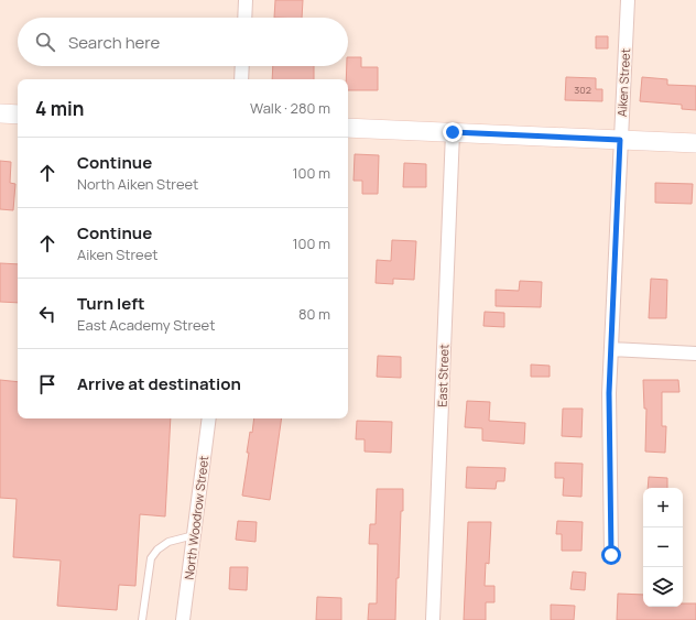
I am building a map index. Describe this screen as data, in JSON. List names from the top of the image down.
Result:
{
  "streets": {
    "street": ["Aiken Street", "East Street", "North Woodrow Street"]
  },
  "house_numbers": ["302"],
  "page": {
    "search": "Search here",
    "heading": ["4 min", "Walk · 280 m"],
    "list": [
      ["Continue", "North Aiken Street", "100 m"],
      ["Continue", "Aiken Street", "100 m"],
      ["Turn left", "East Academy Street", "80 m"],
      "Arrive at destination"
    ],
    "map_buttons": ["+", "−"]
  }
}
